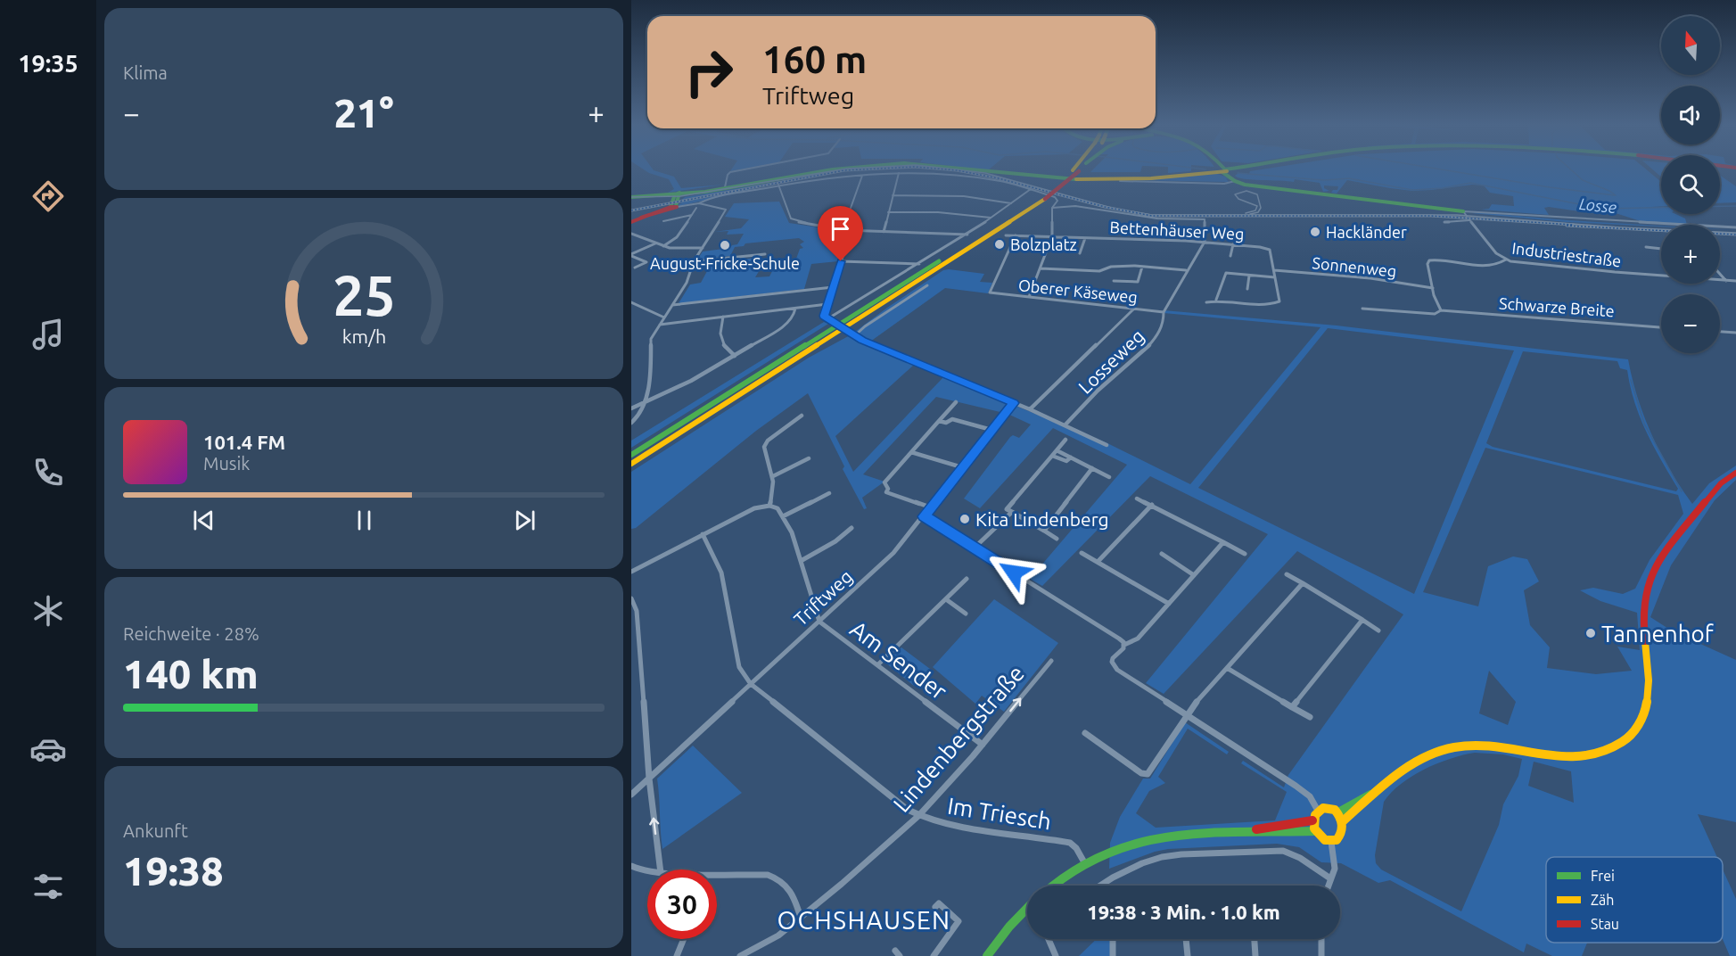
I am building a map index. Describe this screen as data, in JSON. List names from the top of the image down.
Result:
{
  "streets": {
    "street": [
      "Bettenhäuser Weg",
      "Industriestraße",
      "Sonnenweg",
      "Oberer Käseweg",
      "Schwarze Breite",
      "Losseweg",
      "Triftweg",
      "Am Sender",
      "Lindenbergstraße",
      "Im Triesch"
    ]
  },
  "crossings": [
    ["Bettenhäuser Weg", "Sonnenweg"],
    ["Bettenhäuser Weg", "Oberer Käseweg"],
    ["Bettenhäuser Weg", "Losseweg"],
    ["Oberer Käseweg", "Losseweg"],
    ["Triftweg", "Am Sender"],
    ["Triftweg", "Im Triesch"],
    ["Am Sender", "Lindenbergstraße"],
    ["Lindenbergstraße", "Im Triesch"]
  ],
  "districts": ["OCHSHAUSEN"],
  "water": ["Losse"],
  "places": [
    "Hackländer",
    "Bolzplatz",
    "August-Fricke-Schule",
    "Kita Lindenberg",
    "Tannenhof"
  ],
  "legend": ["Frei", "Zäh", "Stau"],
  "north": "top",
  "page": {
    "tabs": "19:35",
    "tile": [
      "Klima",
      ["Reichweite · 28%", "140 km"],
      ["Ankunft", "19:38"]
    ],
    "map_buttons": ["+", "−"],
    "turn": ["160 m", "Triftweg"],
    "heat": ["−", "21°", "+"],
    "song": ["101.4 FM", "Musik"],
    "limit": "30",
    "trip": "19:38 · 3 Min. · 1.0 km",
    "gauge": ["25", "km/h"]
  }
}
